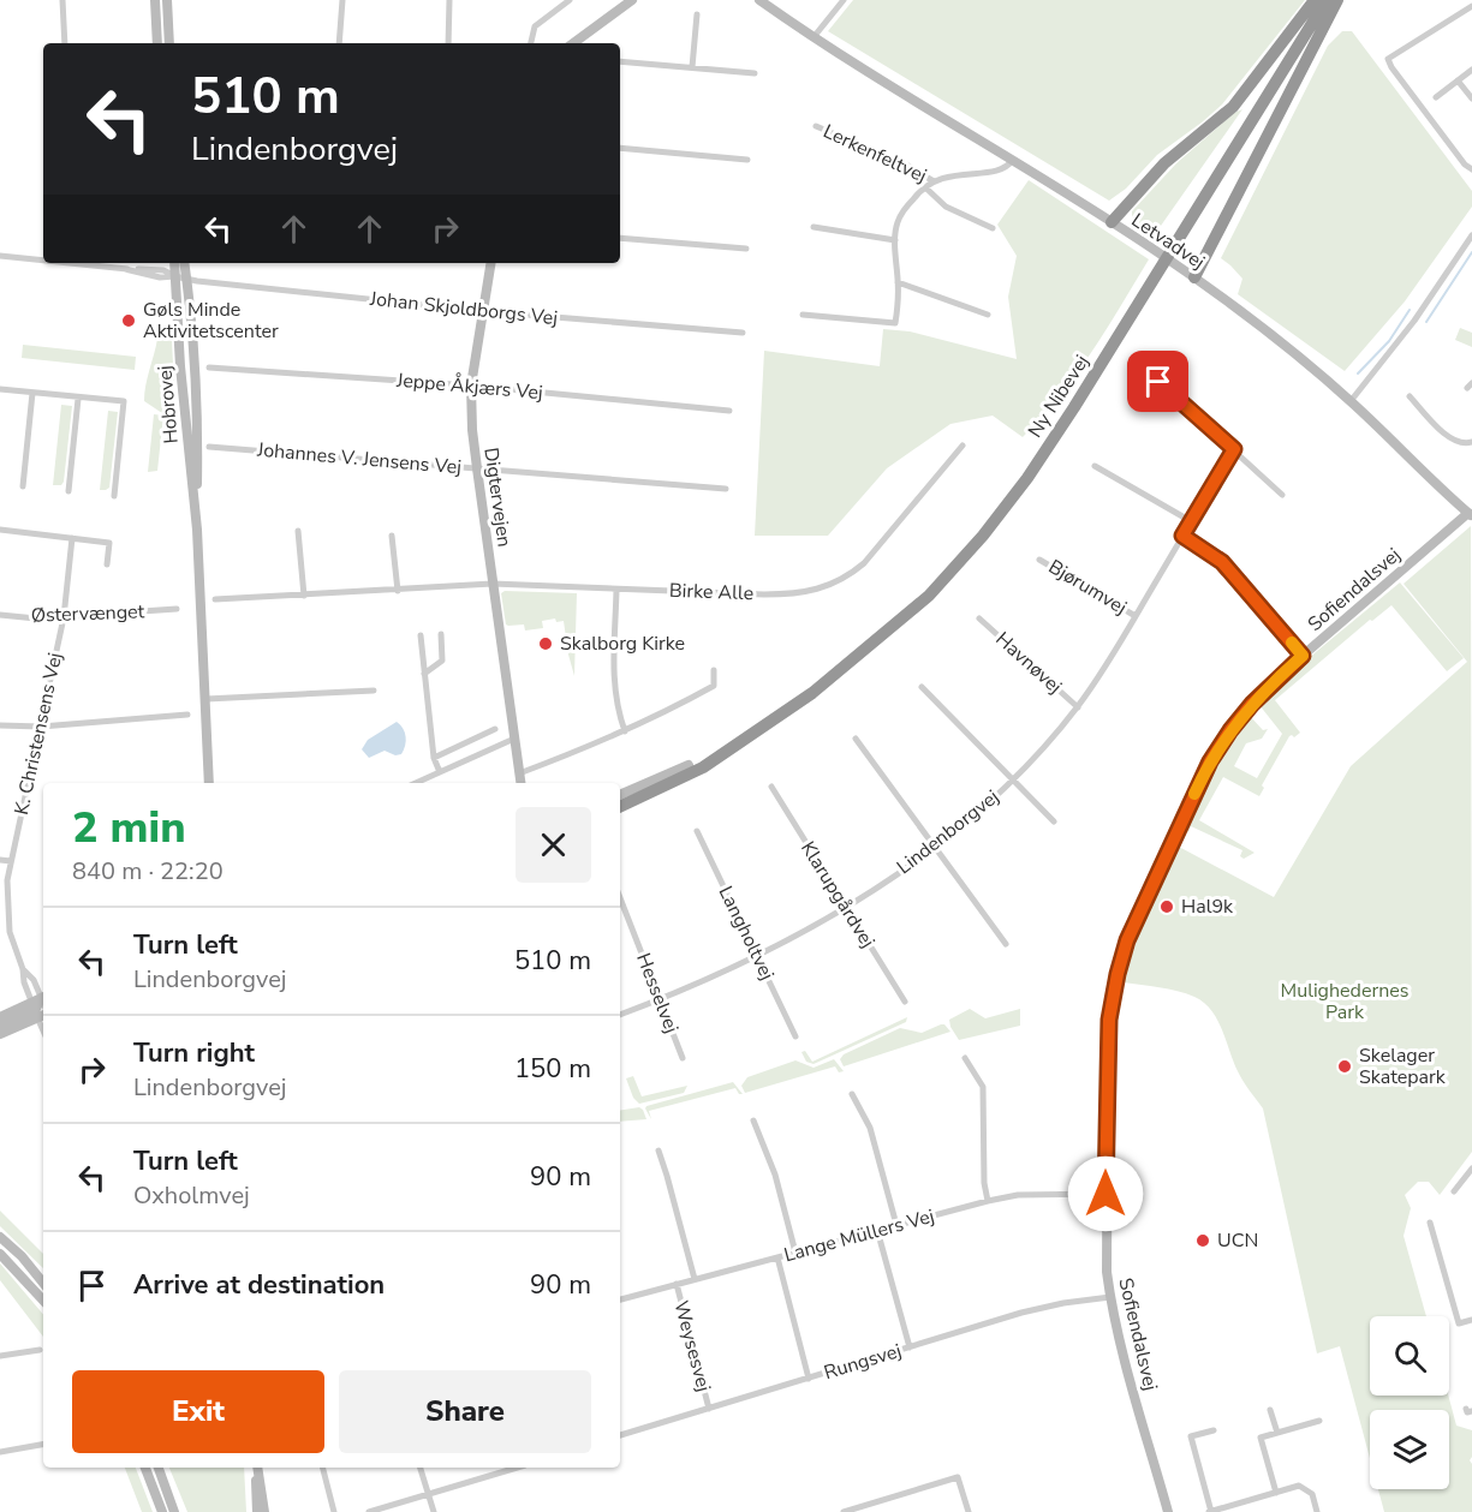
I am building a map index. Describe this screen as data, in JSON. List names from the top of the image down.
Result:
{
  "streets": {
    "highway": ["Ny Nibevej"],
    "street": [
      "Lerkenfeltvej",
      "Letvadvej",
      "Johan Skjoldborgs Vej",
      "Jeppe Åkjærs Vej",
      "Hobrovej",
      "Johannes V. Jensens Vej",
      "Digtervejen",
      "Bjørumvej",
      "Sofiendalsvej",
      "Birke Alle",
      "Østervænget",
      "Havnøvej",
      "K. Christensens Vej",
      "Lindenborgvej",
      "Klarupgårdvej",
      "Langholtvej",
      "Hesselvej",
      "Lange Müllers Vej",
      "Weysesvej",
      "Rungsvej"
    ]
  },
  "crossings": [
    ["Lerkenfeltvej", "Letvadvej"],
    ["Letvadvej", "Sofiendalsvej"],
    ["Johan Skjoldborgs Vej", "Hobrovej"],
    ["Johan Skjoldborgs Vej", "Digtervejen"],
    ["Jeppe Åkjærs Vej", "Digtervejen"],
    ["Johannes V. Jensens Vej", "Digtervejen"],
    ["Digtervejen", "Birke Alle"],
    ["Bjørumvej", "Lindenborgvej"],
    ["Sofiendalsvej", "Lange Müllers Vej"],
    ["Sofiendalsvej", "Rungsvej"],
    ["Østervænget", "K. Christensens Vej"],
    ["Havnøvej", "Lindenborgvej"],
    ["Lindenborgvej", "Klarupgårdvej"],
    ["Lindenborgvej", "Langholtvej"],
    ["Lindenborgvej", "Hesselvej"],
    ["Lange Müllers Vej", "Weysesvej"],
    ["Weysesvej", "Rungsvej"]
  ],
  "parks": ["Mulighedernes Park"],
  "places": [
    "Gøls Minde Aktivitetscenter",
    "Skalborg Kirke",
    "Hal9k",
    "Skelager Skatepark",
    "UCN"
  ],
  "page": {
    "turn": ["510 m", "Lindenborgvej"],
    "heading": ["2 min", "840 m · 22:20"],
    "list": [
      {
        "name": "Turn left",
        "note": "Lindenborgvej",
        "value": "510 m"
      },
      {
        "name": "Turn right",
        "note": "Lindenborgvej",
        "value": "150 m"
      },
      {
        "name": "Turn left",
        "note": "Oxholmvej",
        "value": "90 m"
      },
      {
        "name": "Arrive at destination",
        "value": "90 m"
      }
    ],
    "buttons": ["Exit", "Share"]
  }
}
